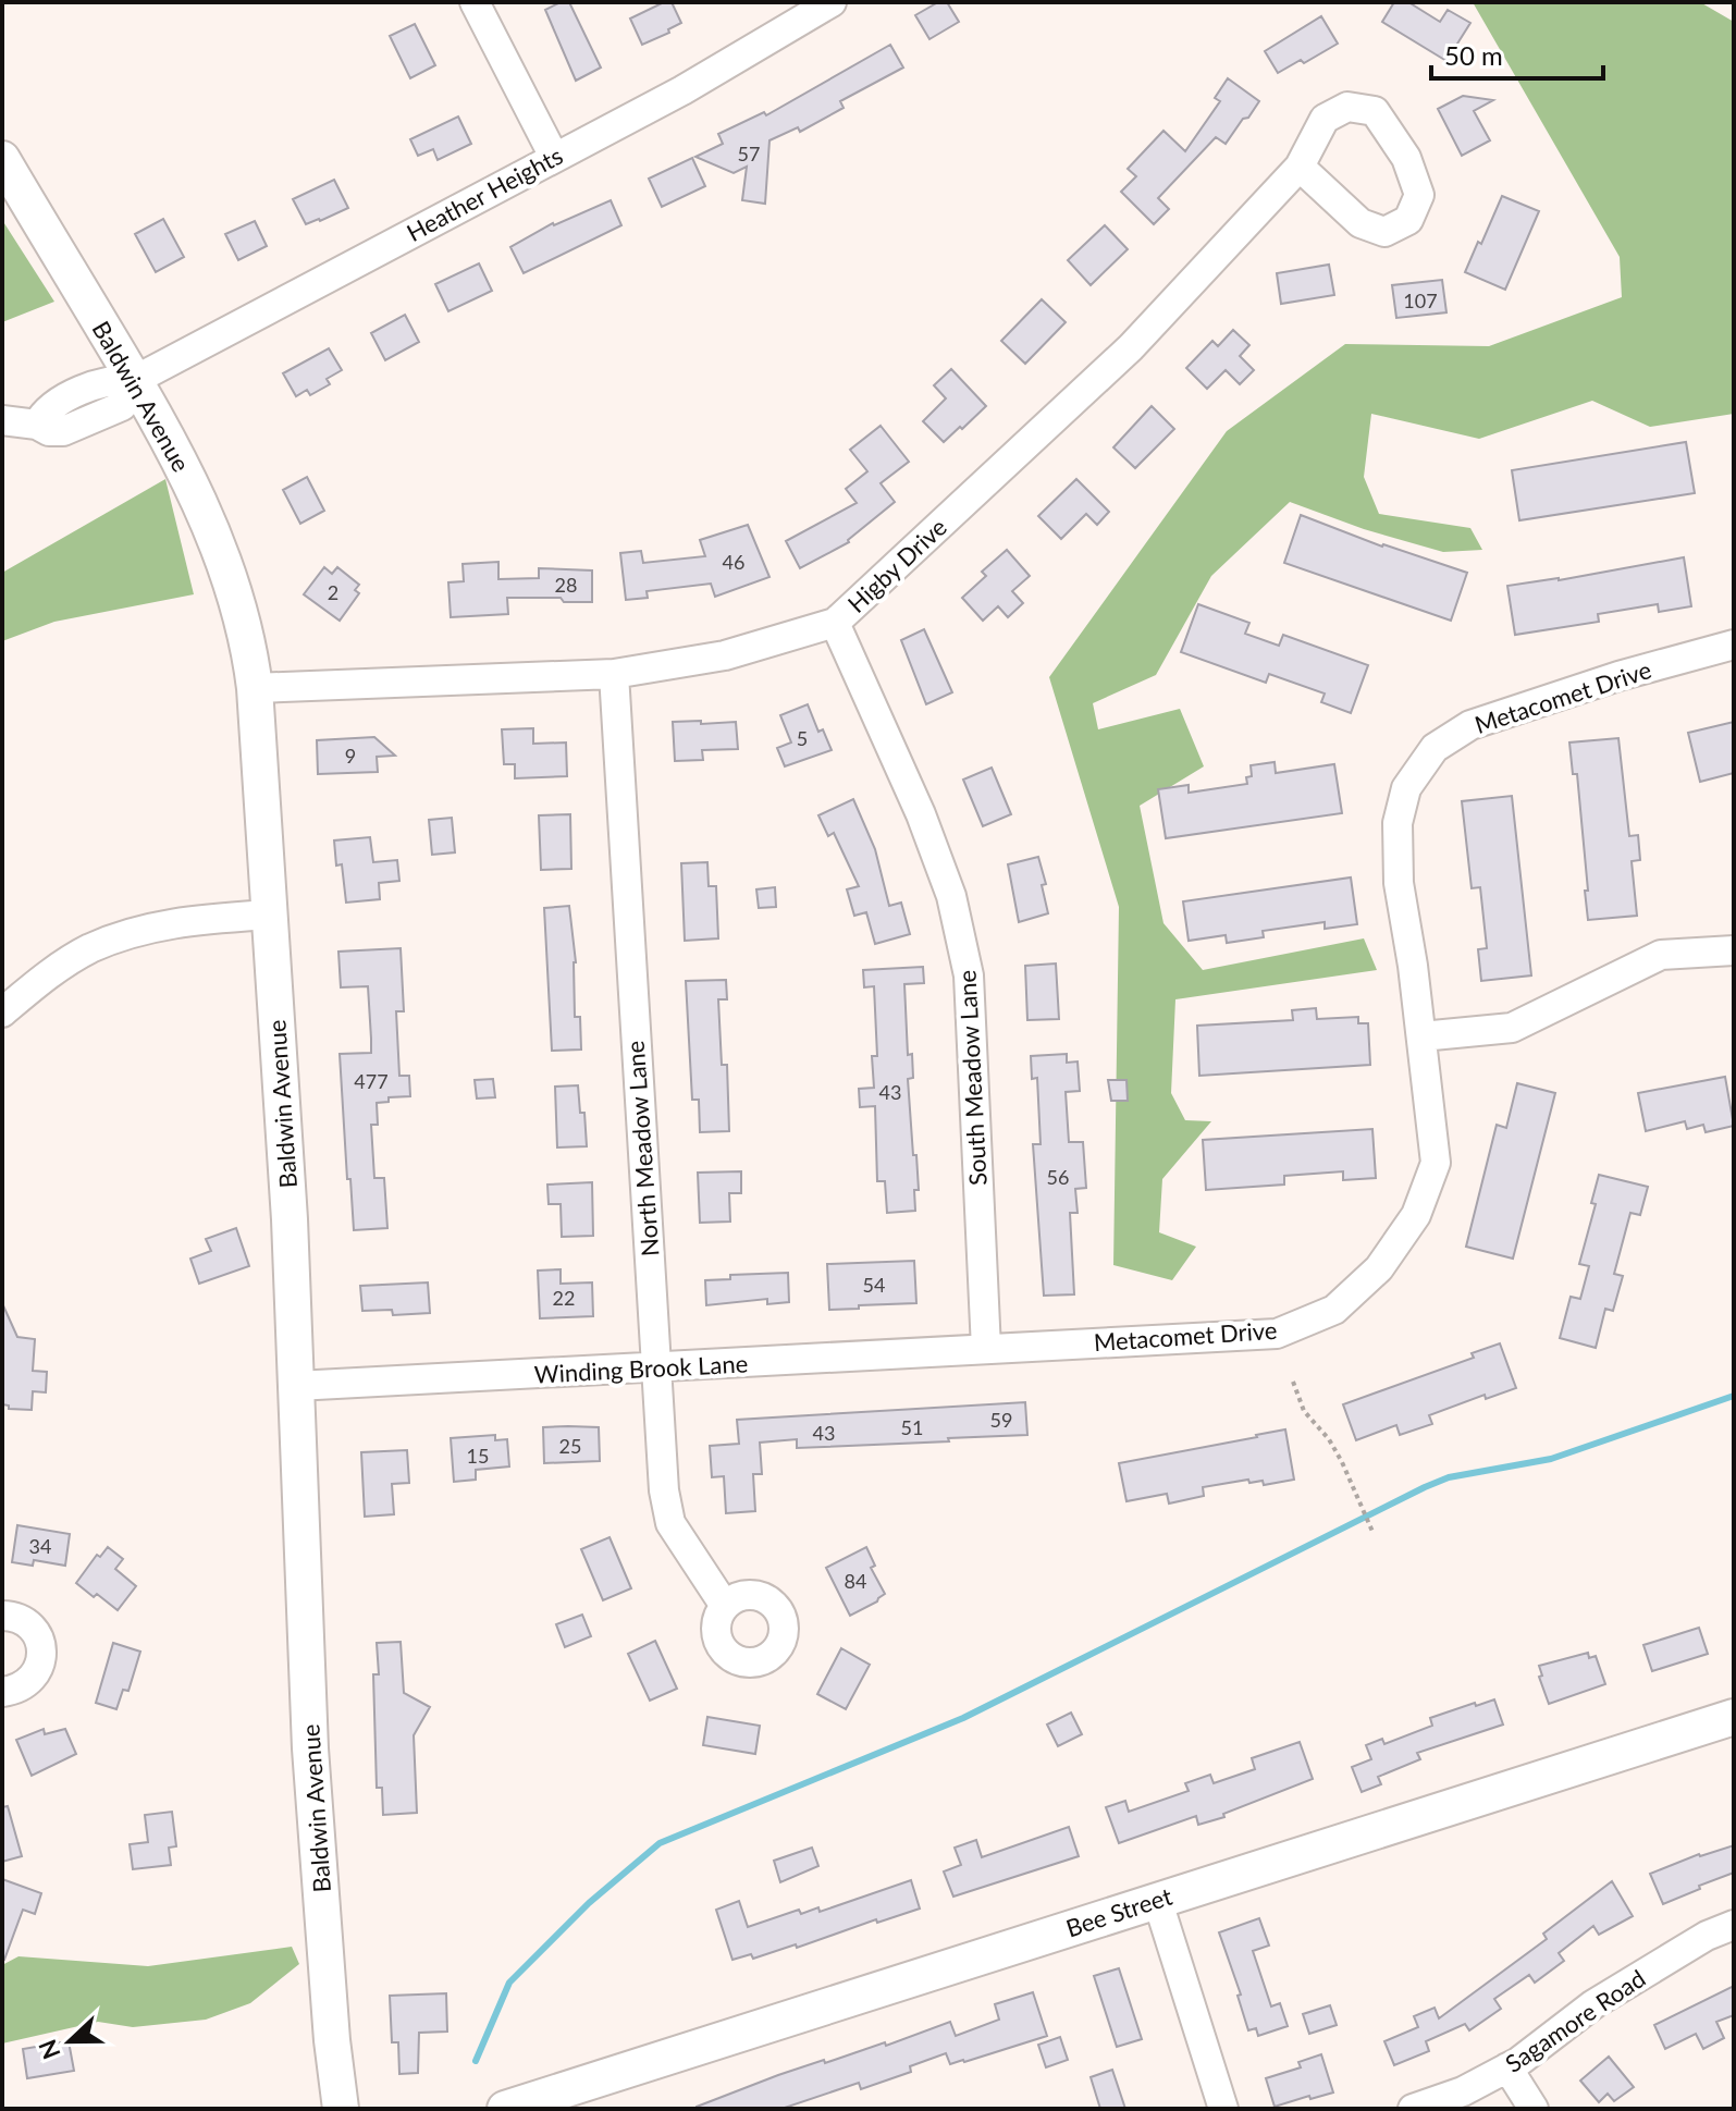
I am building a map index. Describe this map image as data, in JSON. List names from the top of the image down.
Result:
{
  "streets": {
    "street": [
      "Heather Heights",
      "Baldwin Avenue",
      "Higby Drive",
      "Metacomet Drive",
      "South Meadow Lane",
      "North Meadow Lane",
      "Winding Brook Lane",
      "Bee Street",
      "Sagamore Road"
    ]
  },
  "crossings": [
    ["Heather Heights", "Baldwin Avenue"],
    ["Baldwin Avenue", "Higby Drive"],
    ["Baldwin Avenue", "Winding Brook Lane"],
    ["Higby Drive", "South Meadow Lane"],
    ["Higby Drive", "North Meadow Lane"],
    ["Metacomet Drive", "South Meadow Lane"],
    ["Metacomet Drive", "Winding Brook Lane"],
    ["South Meadow Lane", "Winding Brook Lane"],
    ["North Meadow Lane", "Winding Brook Lane"]
  ],
  "house_numbers": [
    "57",
    "107",
    "46",
    "28",
    "2",
    "5",
    "9",
    "477",
    "43",
    "56",
    "54",
    "22",
    "59",
    "51",
    "43",
    "25",
    "15",
    "34",
    "84"
  ],
  "scale_bar": "50 m",
  "north": "left"
}
